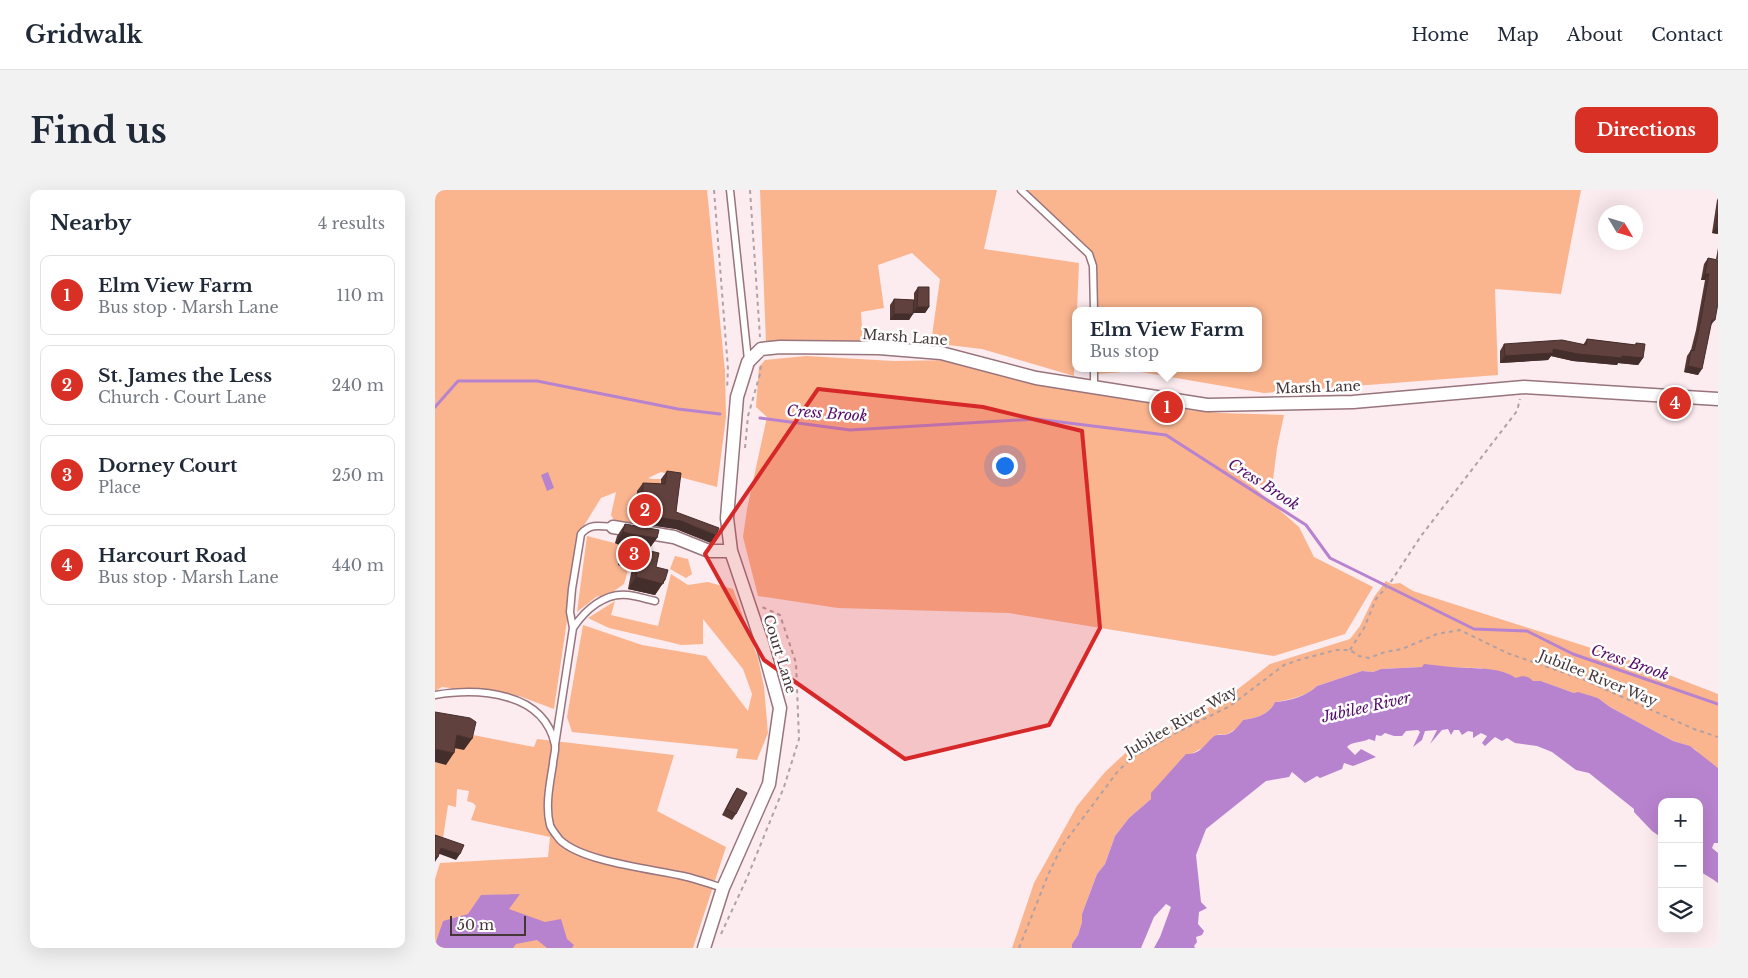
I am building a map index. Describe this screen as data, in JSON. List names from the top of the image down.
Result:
{
  "streets": {
    "street": ["Marsh Lane", "Court Lane"],
    "path": ["Jubilee River Way"]
  },
  "water": ["Cress Brook", "Jubilee River"],
  "scale_bar": "50 m",
  "north": "bottom right",
  "page": {
    "header": "Gridwalk",
    "nav": [
      "Home",
      "Map",
      "About",
      "Contact"
    ],
    "buttons": "Directions",
    "title": "Find us",
    "heading": ["Nearby", "4 results"],
    "list": [
      {
        "mark": "1",
        "name": "Elm View Farm",
        "note": "Bus stop · Marsh Lane",
        "value": "110 m"
      },
      {
        "mark": "2",
        "name": "St. James the Less",
        "note": "Church · Court Lane",
        "value": "240 m"
      },
      {
        "mark": "3",
        "name": "Dorney Court",
        "note": "Place",
        "value": "250 m"
      },
      {
        "mark": "4",
        "name": "Harcourt Road",
        "note": "Bus stop · Marsh Lane",
        "value": "440 m"
      }
    ],
    "popup": ["Elm View Farm", "Bus stop"],
    "pins": [
      "4",
      "1",
      "2",
      "3"
    ],
    "map_buttons": ["+", "−"],
    "scale": "50 m"
  }
}
